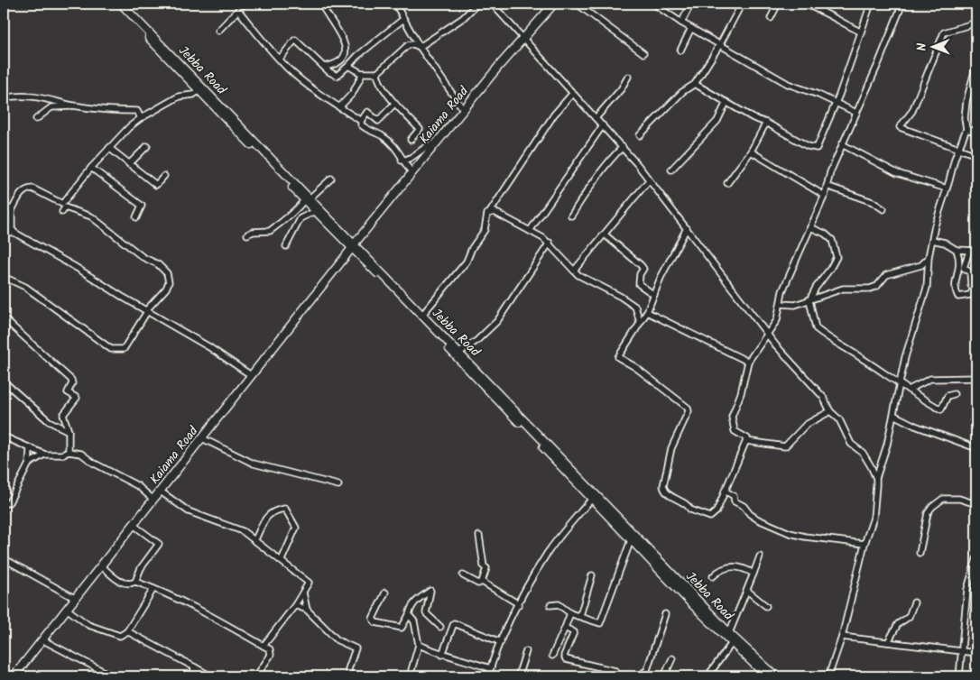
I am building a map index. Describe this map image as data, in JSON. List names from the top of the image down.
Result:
{
  "streets": {
    "highway": ["Jebba Road", "Kaiama Road"]
  },
  "crossings": [
    ["Jebba Road", "Kaiama Road"]
  ],
  "north": "left"
}
